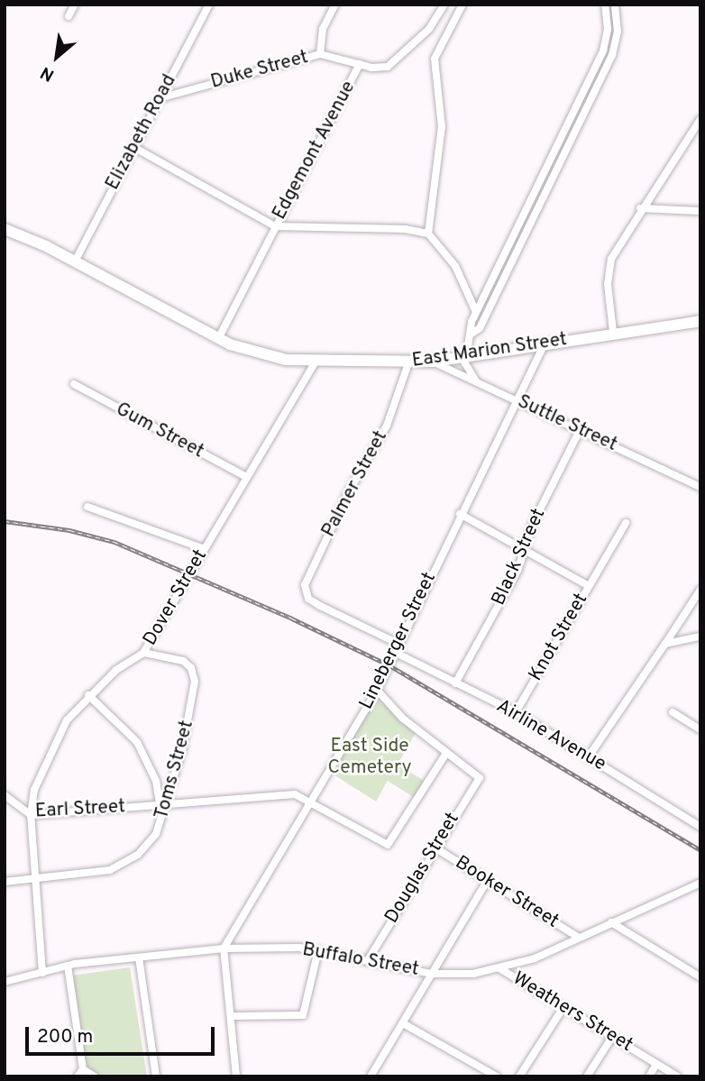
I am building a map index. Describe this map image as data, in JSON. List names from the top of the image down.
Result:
{
  "streets": {
    "main road": ["East Marion Street"],
    "street": [
      "Duke Street",
      "Elizabeth Road",
      "Edgemont Avenue",
      "Suttle Street",
      "Gum Street",
      "Palmer Street",
      "Black Street",
      "Dover Street",
      "Knot Street",
      "Lineberger Street",
      "Airline Avenue",
      "Toms Street",
      "Earl Street",
      "Douglas Street",
      "Booker Street",
      "Buffalo Street",
      "Weathers Street"
    ]
  },
  "crossings": [
    ["Duke Street", "Elizabeth Road"],
    ["Duke Street", "Edgemont Avenue"],
    ["Elizabeth Road", "East Marion Street"],
    ["Edgemont Avenue", "East Marion Street"],
    ["East Marion Street", "Suttle Street"],
    ["East Marion Street", "Palmer Street"],
    ["East Marion Street", "Dover Street"],
    ["East Marion Street", "Lineberger Street"],
    ["Suttle Street", "Black Street"],
    ["Suttle Street", "Lineberger Street"],
    ["Gum Street", "Dover Street"],
    ["Palmer Street", "Lineberger Street"],
    ["Black Street", "Airline Avenue"],
    ["Dover Street", "Toms Street"],
    ["Dover Street", "Earl Street"],
    ["Dover Street", "Buffalo Street"],
    ["Knot Street", "Airline Avenue"],
    ["Lineberger Street", "Airline Avenue"],
    ["Lineberger Street", "Earl Street"],
    ["Lineberger Street", "Buffalo Street"],
    ["Toms Street", "Earl Street"],
    ["Earl Street", "Douglas Street"],
    ["Douglas Street", "Booker Street"],
    ["Douglas Street", "Buffalo Street"],
    ["Booker Street", "Buffalo Street"],
    ["Buffalo Street", "Weathers Street"]
  ],
  "parks": ["East Side Cemetery"],
  "scale_bar": "200 m",
  "north": "bottom left"
}
